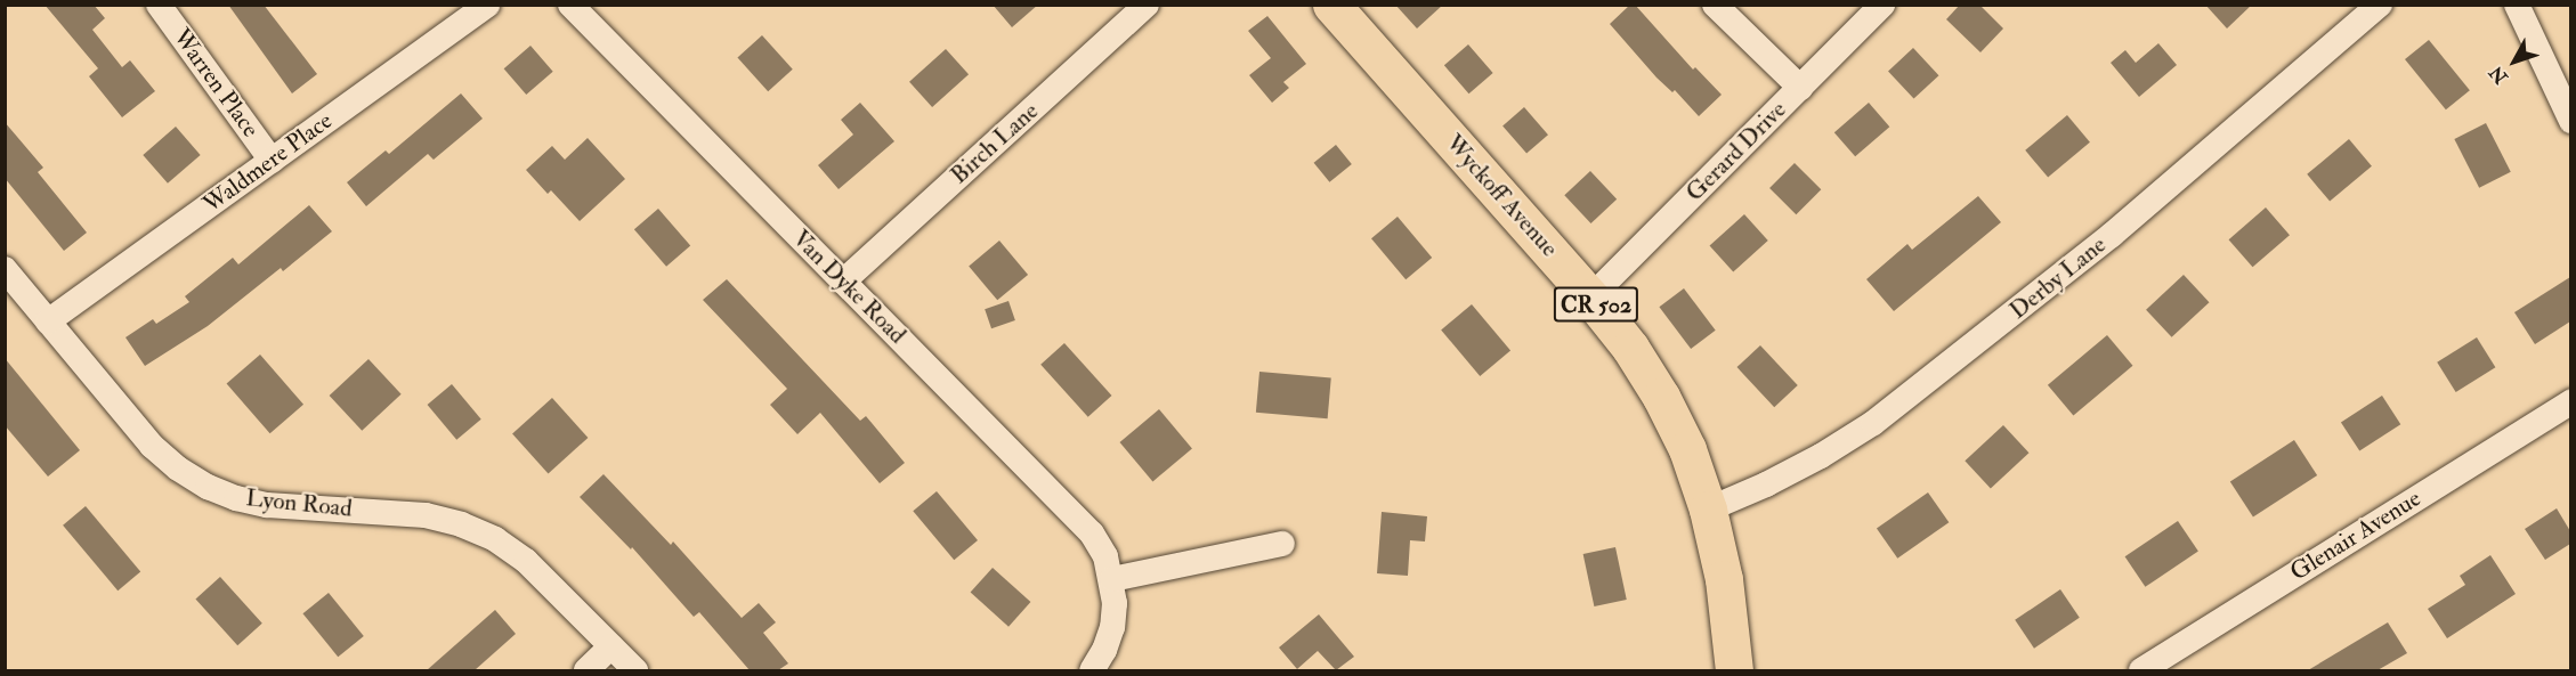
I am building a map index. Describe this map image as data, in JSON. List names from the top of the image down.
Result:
{
  "streets": {
    "main road": ["Wyckoff Avenue", "CR 502"],
    "street": [
      "Warren Place",
      "Birch Lane",
      "Gerard Drive",
      "Waldmere Place",
      "Derby Lane",
      "Van Dyke Road",
      "Lyon Road",
      "Glenair Avenue"
    ]
  },
  "crossings": [
    ["Warren Place", "Waldmere Place"],
    ["Birch Lane", "Van Dyke Road"],
    ["Gerard Drive", "Wyckoff Avenue"],
    ["Waldmere Place", "Lyon Road"],
    ["Wyckoff Avenue", "Derby Lane"]
  ],
  "north": "bottom left"
}
